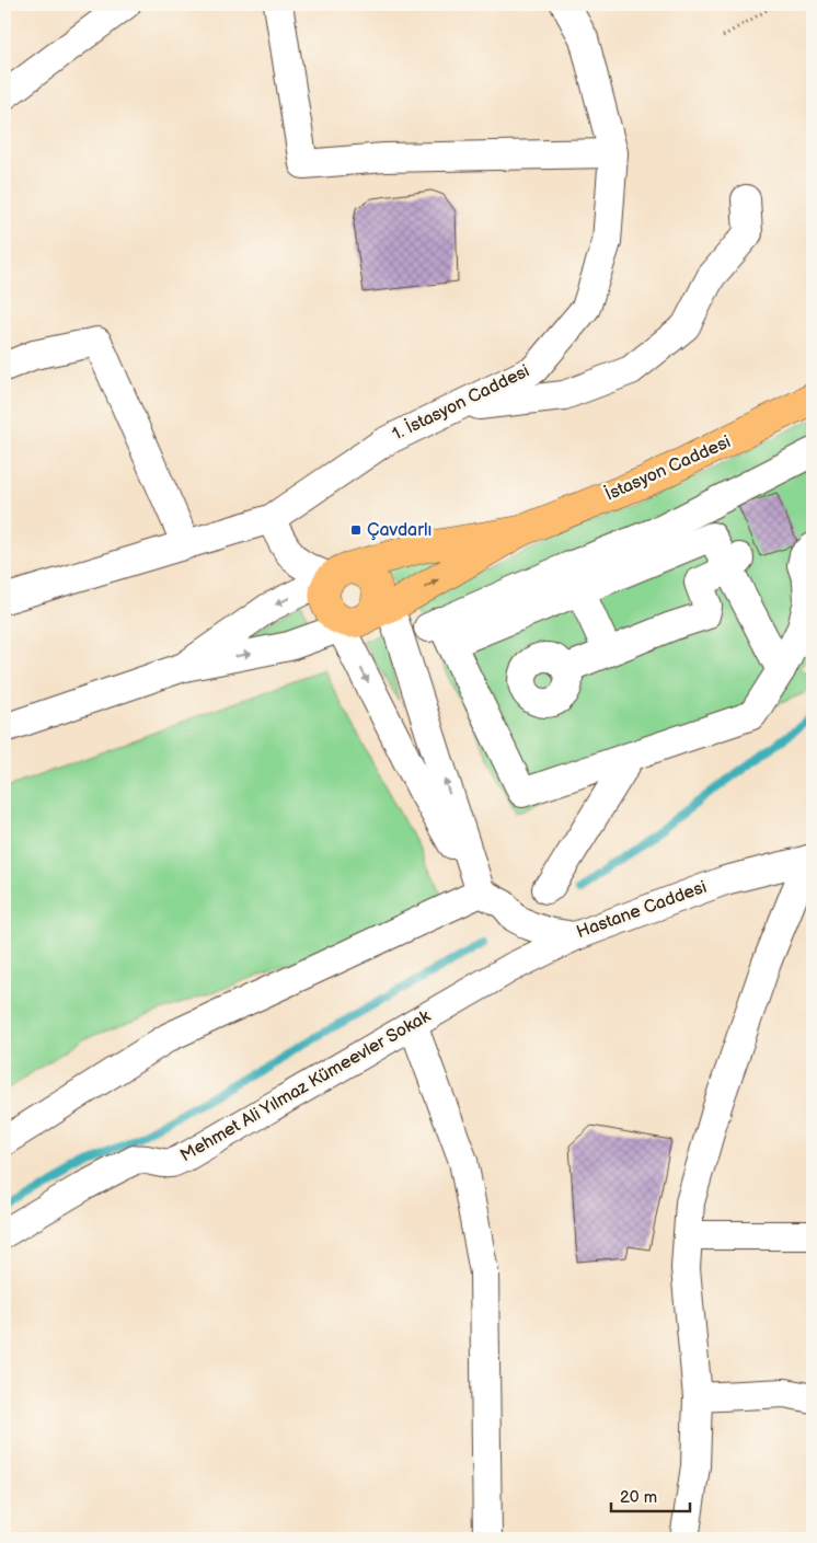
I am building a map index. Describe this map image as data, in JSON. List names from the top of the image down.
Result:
{
  "streets": {
    "main road": ["İstasyon Caddesi"],
    "street": ["1. İstasyon Caddesi", "Hastane Caddesi", "Mehmet Ali Yılmaz Kümeevler Sokak"]
  },
  "crossings": [
    ["Hastane Caddesi", "Mehmet Ali Yılmaz Kümeevler Sokak"]
  ],
  "places": {
    "transit": ["Çavdarlı"]
  },
  "scale_bar": "20 m"
}
